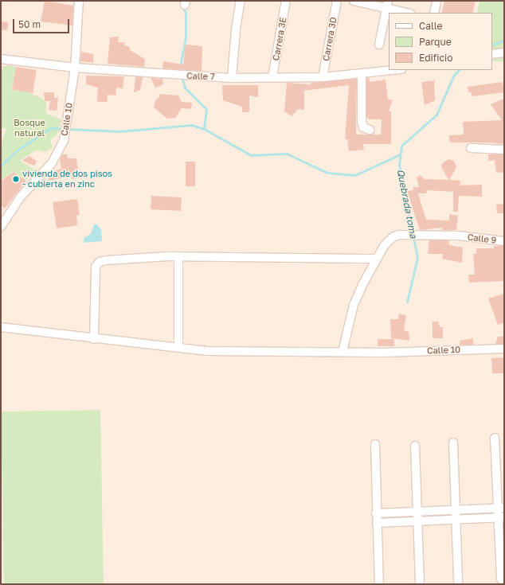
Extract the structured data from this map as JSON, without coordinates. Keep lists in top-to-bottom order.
{
  "streets": {
    "street": [
      "Carrera 3E",
      "Carrera 3D",
      "Calle 7",
      "Calle 10",
      "Calle 9"
    ]
  },
  "crossings": [
    ["Carrera 3E", "Calle 7"],
    ["Carrera 3D", "Calle 7"],
    ["Calle 7", "Calle 10"],
    ["Calle 10", "Calle 9"]
  ],
  "water": ["Quebrada toma"],
  "parks": ["Bosque natural"],
  "places": ["vivienda de dos pisos - cubierta en zinc"],
  "legend": ["Calle", "Parque", "Edificio"],
  "scale_bar": "50 m"
}
